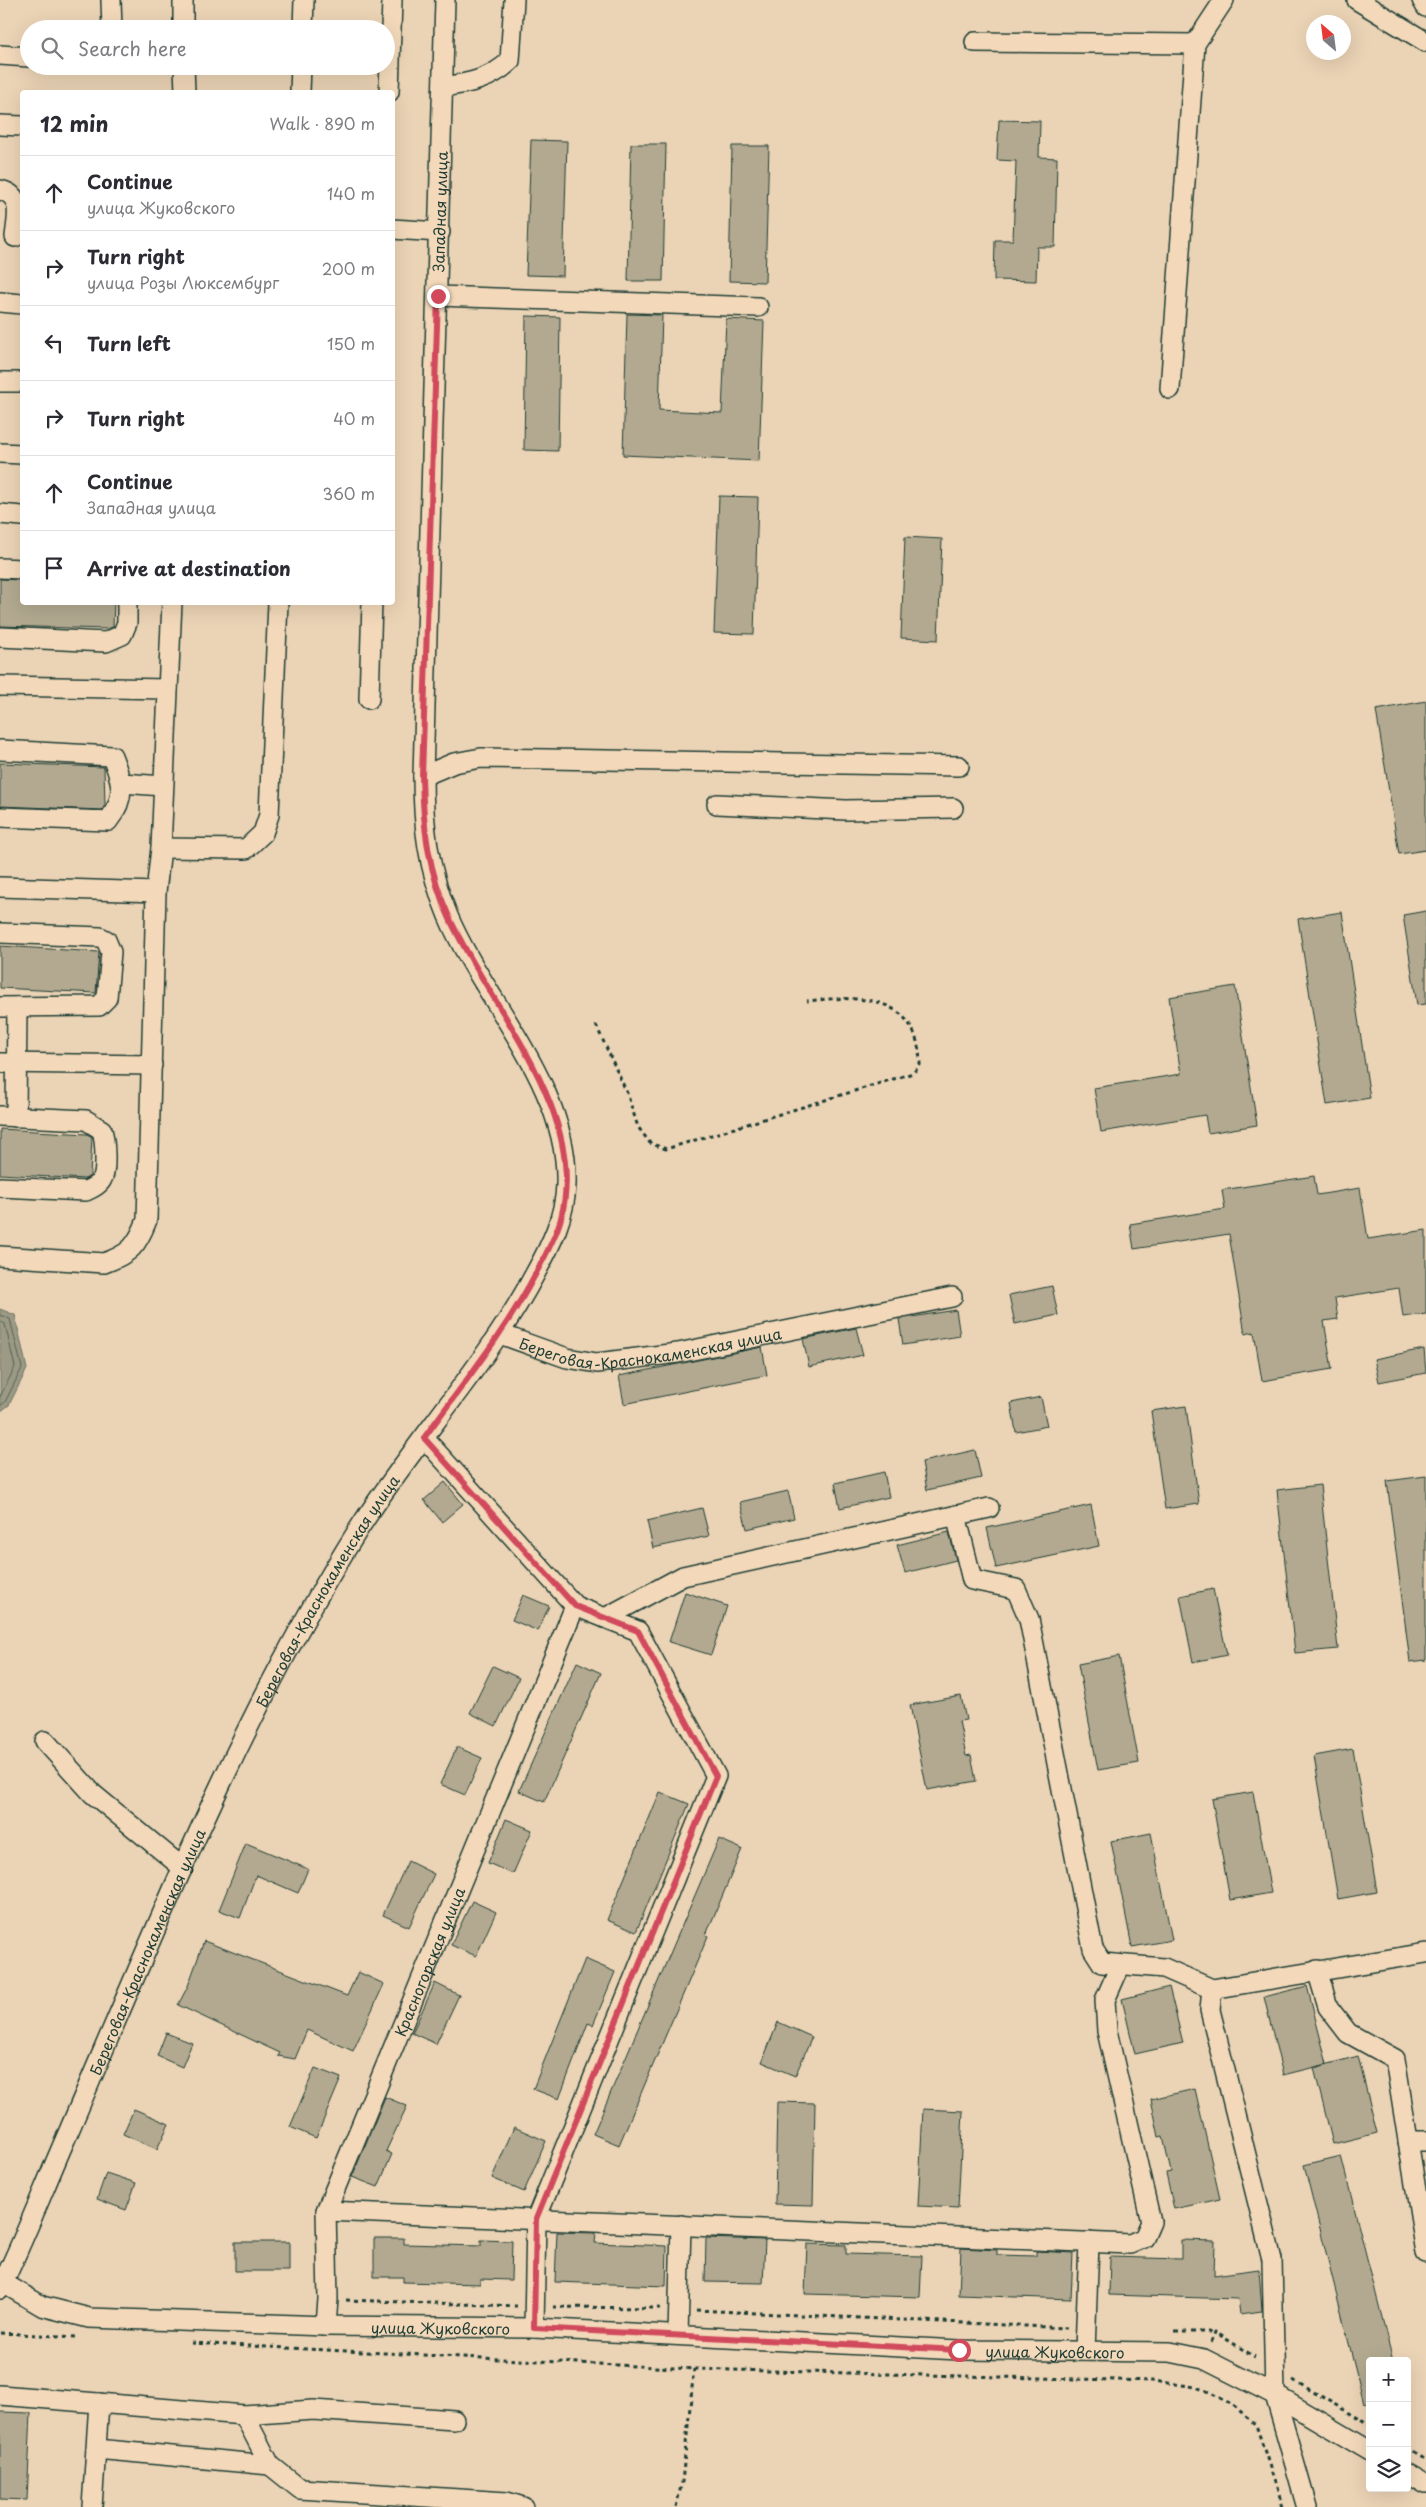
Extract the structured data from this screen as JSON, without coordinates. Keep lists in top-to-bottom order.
{
  "streets": {
    "street": [
      "Западная улица",
      "Береговая-Краснокаменская улица",
      "Красногорская улица",
      "улица Жуковского"
    ]
  },
  "crossings": [
    ["Западная улица", "Береговая-Краснокаменская улица"],
    ["Береговая-Краснокаменская улица", "улица Жуковского"],
    ["Красногорская улица", "улица Жуковского"]
  ],
  "north": "top left",
  "page": {
    "search": "Search here",
    "heading": ["12 min", "Walk · 890 m"],
    "list": [
      ["Continue", "улица Жуковского", "140 m"],
      ["Turn right", "улица Розы Люксембург", "200 m"],
      ["Turn left", "150 m"],
      ["Turn right", "40 m"],
      ["Continue", "Западная улица", "360 m"],
      "Arrive at destination"
    ],
    "map_buttons": ["+", "−"]
  }
}
